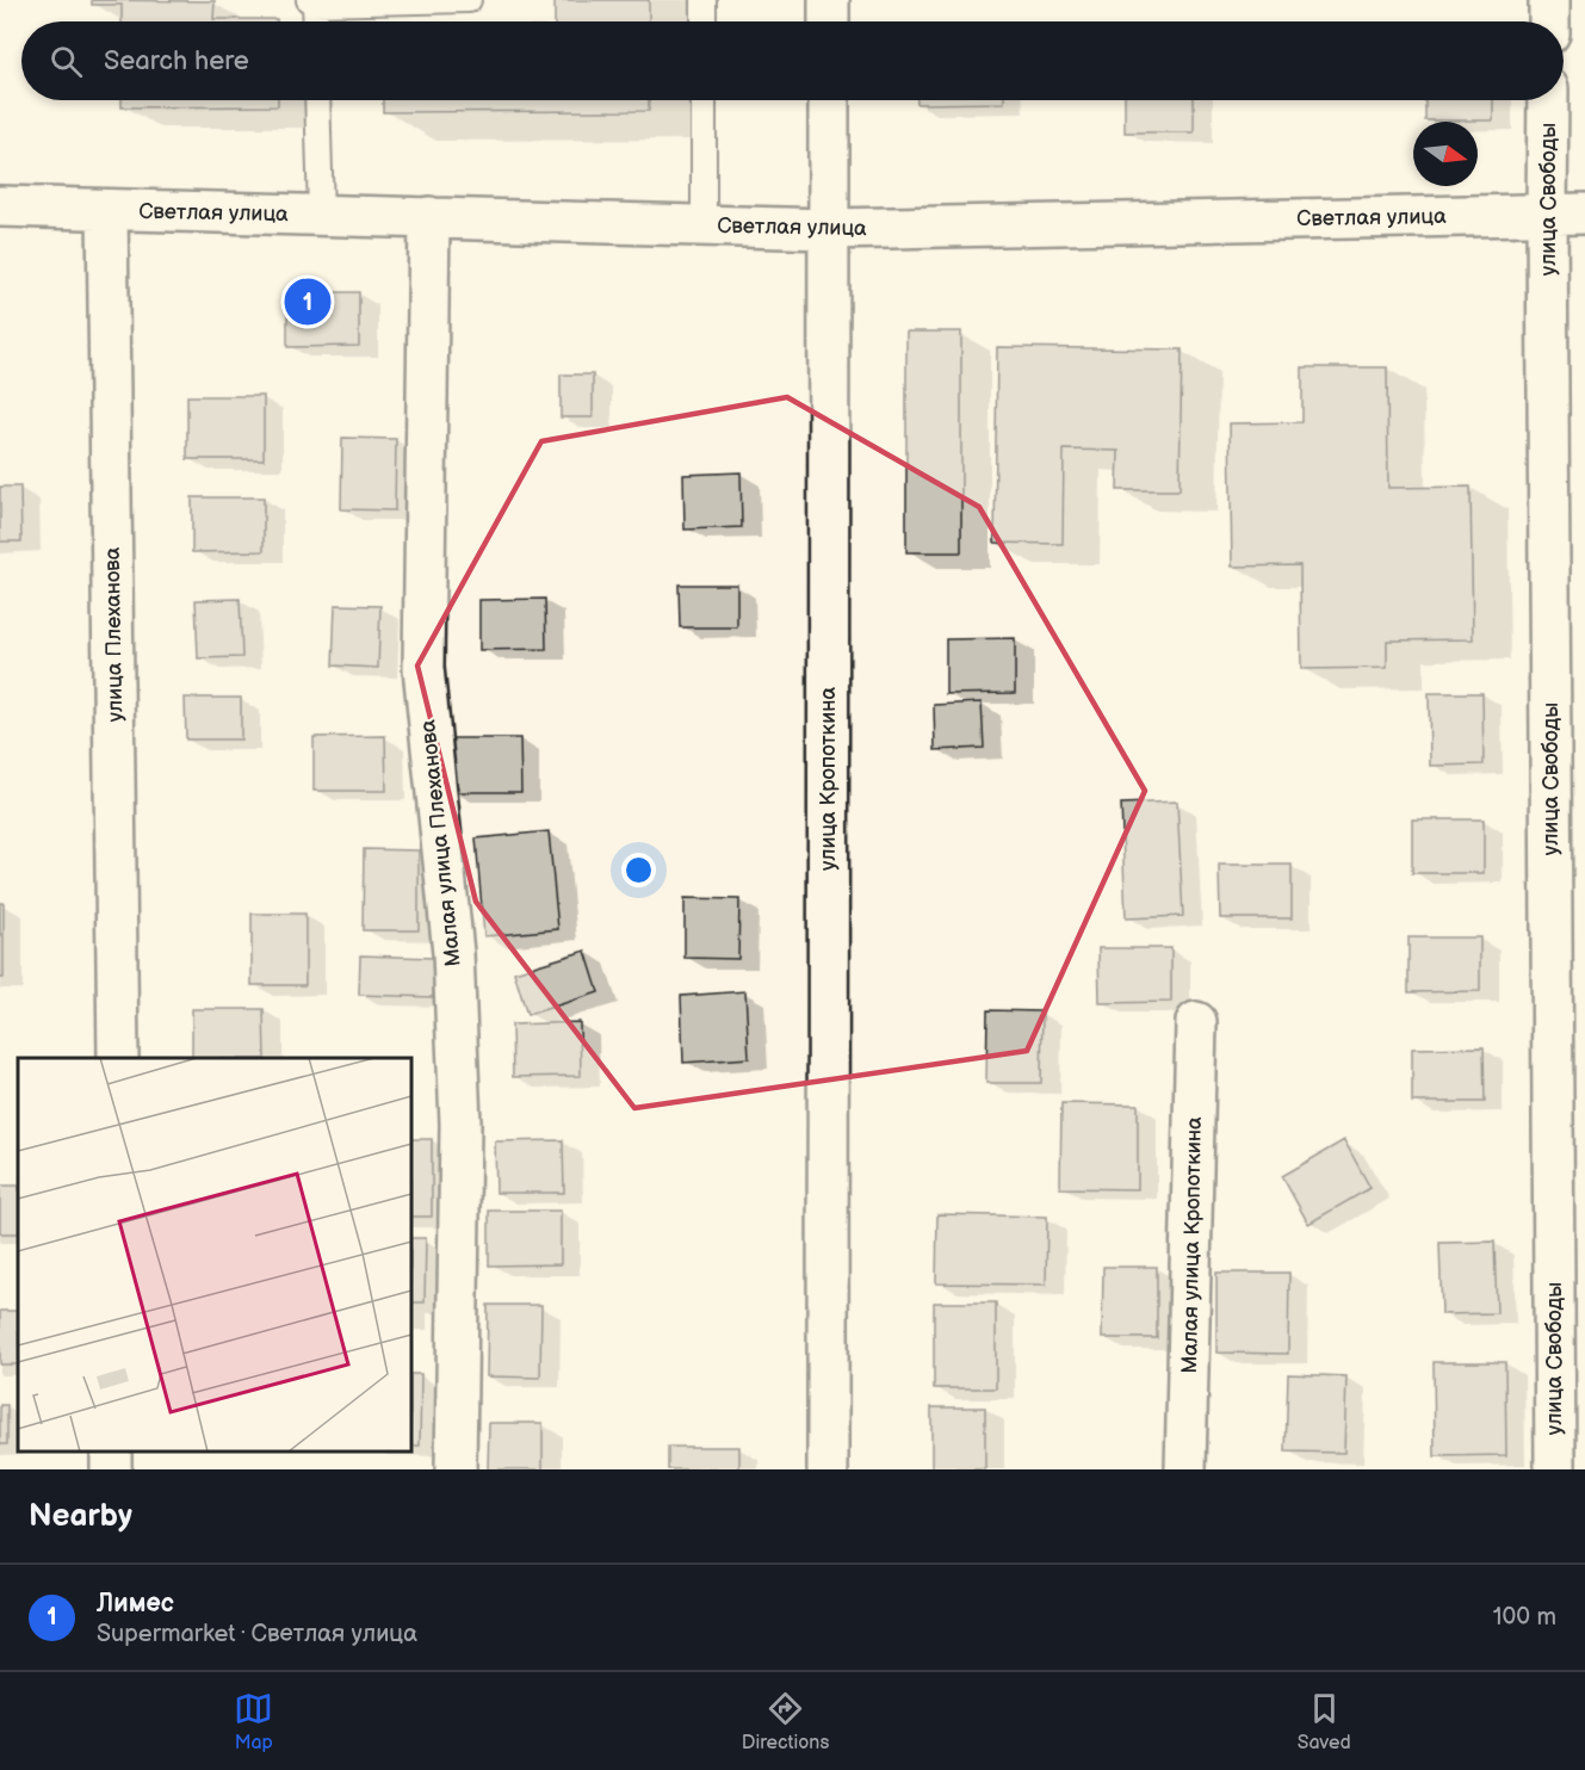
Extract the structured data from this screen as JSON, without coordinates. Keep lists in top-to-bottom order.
{
  "streets": {
    "street": [
      "улица Свободы",
      "Светлая улица",
      "улица Плеханова",
      "улица Кропоткина",
      "Малая улица Плеханова",
      "Малая улица Кропоткина"
    ]
  },
  "crossings": [
    ["улица Свободы", "Светлая улица"],
    ["Светлая улица", "улица Плеханова"],
    ["Светлая улица", "улица Кропоткина"],
    ["Светлая улица", "Малая улица Плеханова"]
  ],
  "north": "right",
  "page": {
    "search": "Search here",
    "pins": "1",
    "heading": "Nearby",
    "list": [
      {
        "mark": "1",
        "name": "Лимес",
        "note": "Supermarket · Светлая улица",
        "value": "100 m"
      }
    ],
    "nav": ["Map", "Directions", "Saved"]
  }
}
